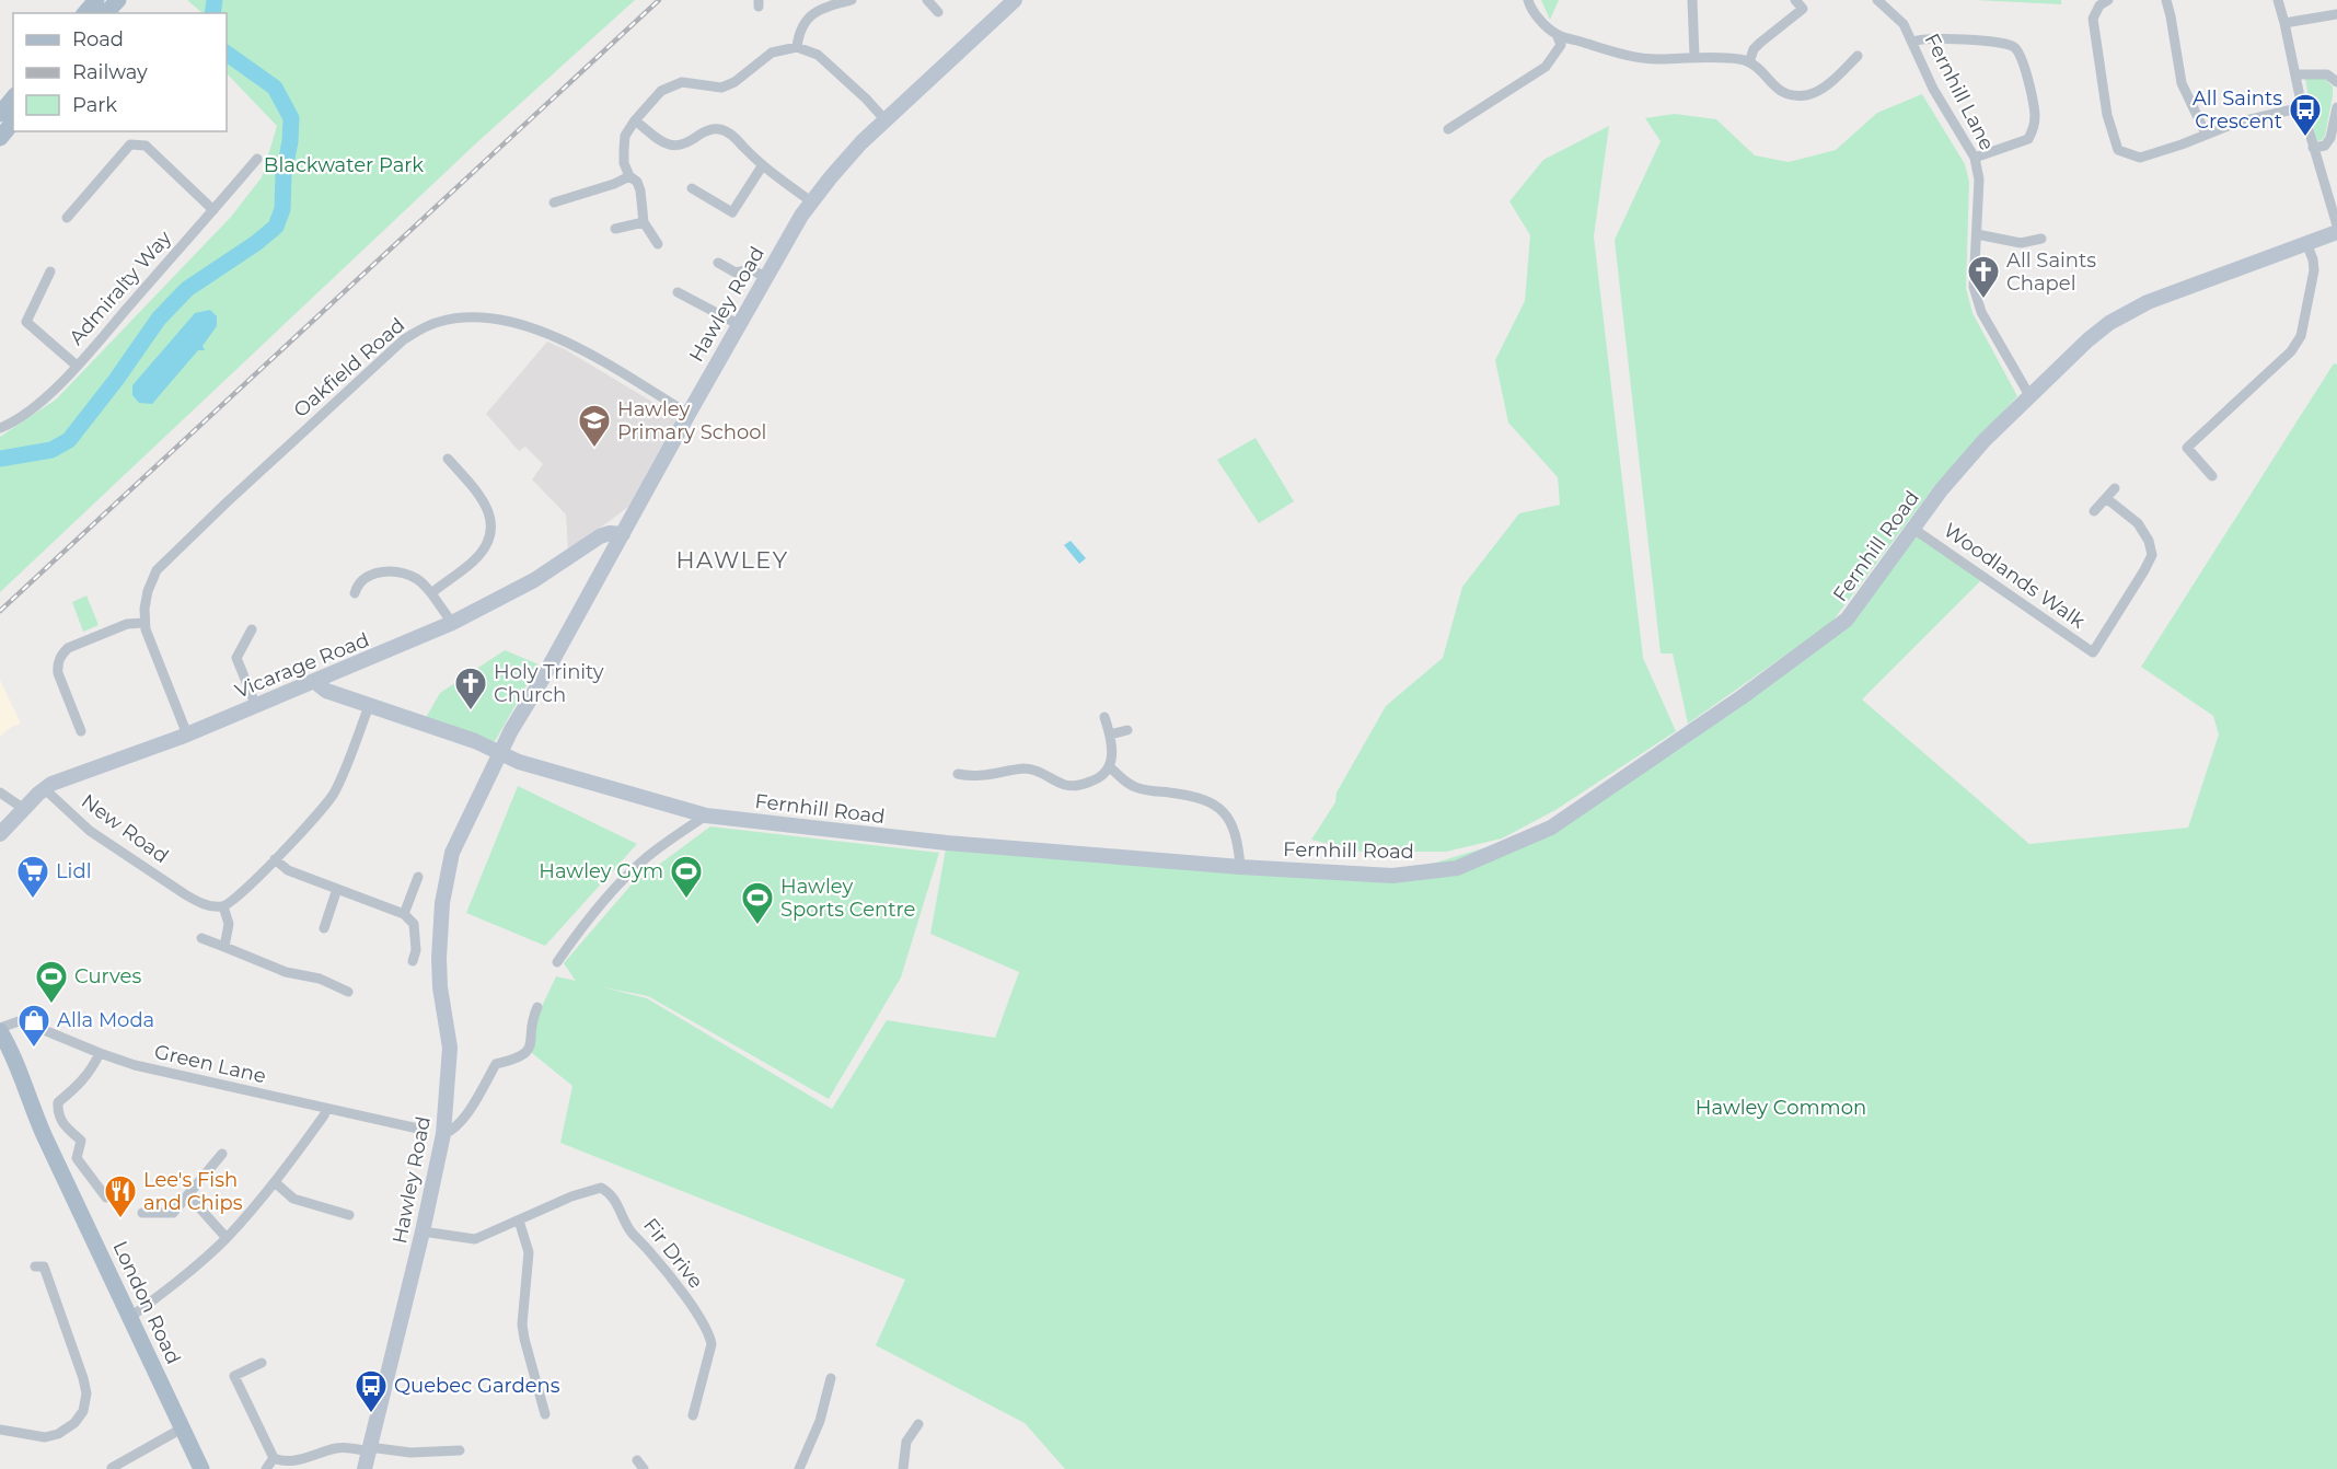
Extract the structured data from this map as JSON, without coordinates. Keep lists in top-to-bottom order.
{
  "streets": {
    "main road": ["London Road"],
    "street": [
      "Fernhill Lane",
      "Admiralty Way",
      "Hawley Road",
      "Oakfield Road",
      "Fernhill Road",
      "Woodlands Walk",
      "Vicarage Road",
      "New Road",
      "Green Lane",
      "Fir Drive"
    ]
  },
  "crossings": [
    ["Fernhill Lane", "Fernhill Road"],
    ["Hawley Road", "Oakfield Road"],
    ["Hawley Road", "Fernhill Road"],
    ["Hawley Road", "Vicarage Road"],
    ["Hawley Road", "Fir Drive"],
    ["Fernhill Road", "Woodlands Walk"],
    ["Fernhill Road", "Vicarage Road"],
    ["Vicarage Road", "New Road"],
    ["Green Lane", "London Road"]
  ],
  "districts": ["HAWLEY"],
  "parks": ["Blackwater Park", "Hawley Common"],
  "places": {
    "bus stop": ["All Saints Crescent", "Quebec Gardens"],
    "church": ["All Saints Chapel", "Holy Trinity Church"],
    "school or university": ["Hawley Primary School"],
    "supermarket": ["Lidl"],
    "sports": ["Hawley Gym", "Hawley Sports Centre", "Curves"],
    "shop": ["Alla Moda"],
    "restaurant": ["Lee's Fish and Chips"]
  },
  "legend": ["Road", "Railway", "Park"]
}
